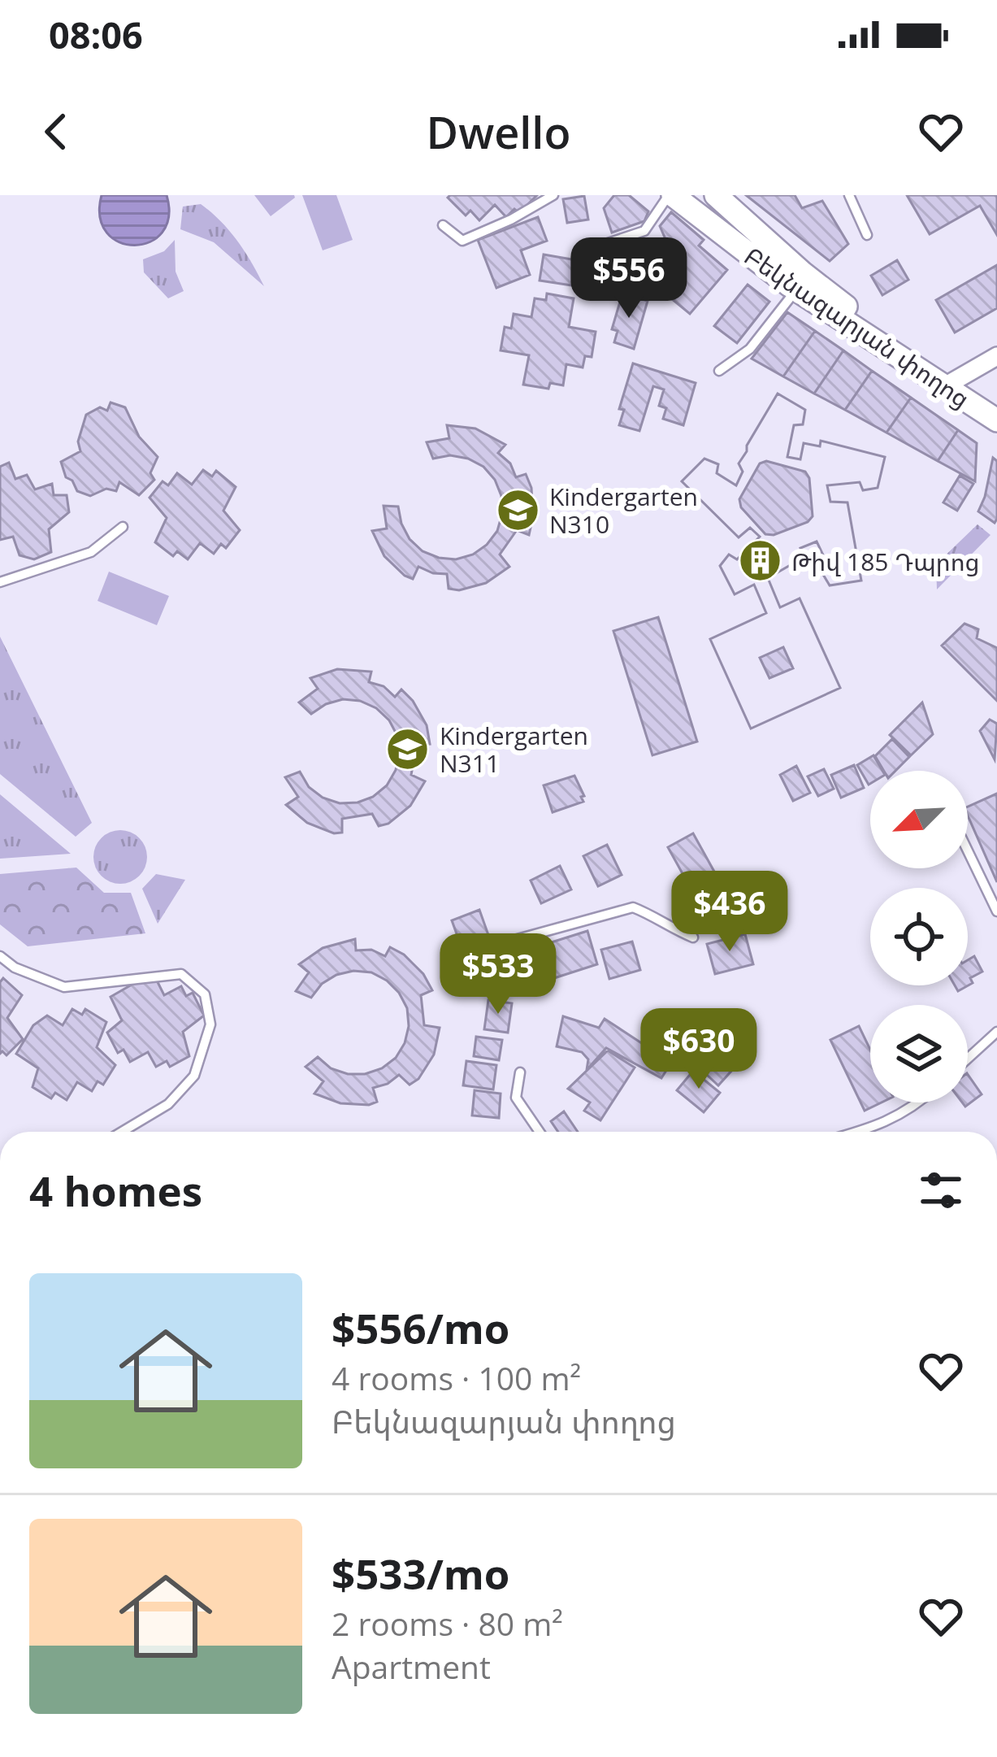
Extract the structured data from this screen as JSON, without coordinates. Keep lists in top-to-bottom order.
{
  "streets": {
    "street": ["Բեկնազարյան փողոց"]
  },
  "places": {
    "school or university": ["Kindergarten N310", "Kindergarten N311"],
    "building": ["Թիվ 185 Դպրոց"]
  },
  "north": "bottom left",
  "page": {
    "status": "08:06",
    "header": "Dwello",
    "price": [
      "$556",
      "$436",
      "$533",
      "$630"
    ],
    "heading": "4 homes",
    "list": [
      {
        "name": "$556/mo",
        "note": "4 rooms · 100 m² · Բեկնազարյան փողոց"
      },
      {
        "name": "$533/mo",
        "note": "2 rooms · 80 m² · Apartment"
      }
    ]
  }
}
